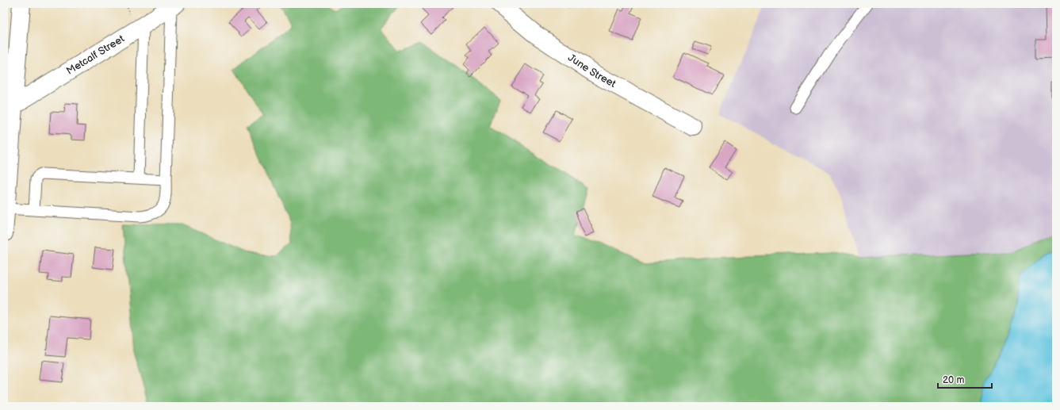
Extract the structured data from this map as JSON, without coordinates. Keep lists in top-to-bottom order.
{
  "streets": {
    "street": ["Metcalf Street", "June Street"]
  },
  "scale_bar": "20 m"
}
